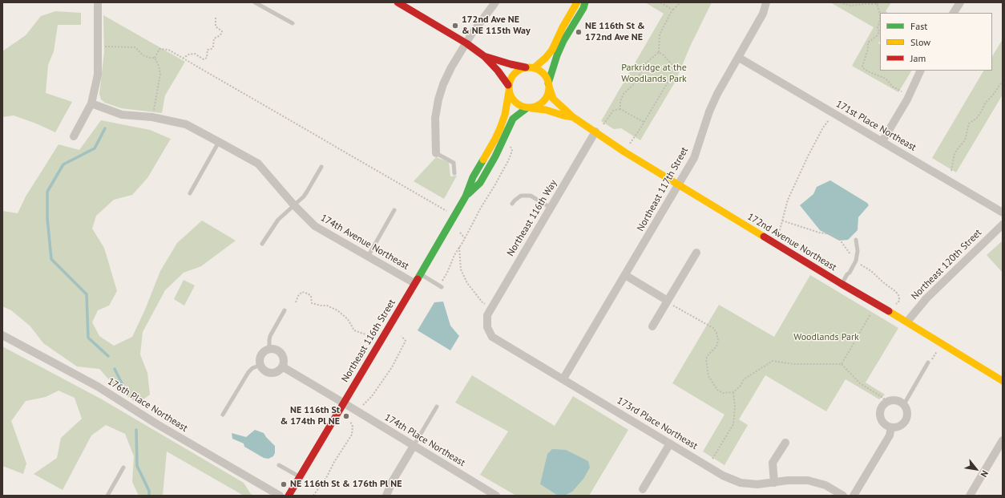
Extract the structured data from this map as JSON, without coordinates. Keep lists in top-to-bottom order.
{
  "streets": {
    "street": [
      "171st Place Northeast",
      "Northeast 117th Street",
      "Northeast 116th Way",
      "174th Avenue Northeast",
      "172nd Avenue Northeast",
      "Northeast 120th Street",
      "Northeast 116th Street",
      "176th Place Northeast",
      "173rd Place Northeast",
      "174th Place Northeast"
    ]
  },
  "crossings": [
    ["171st Place Northeast", "Northeast 117th Street"],
    ["Northeast 117th Street", "172nd Avenue Northeast"],
    ["Northeast 117th Street", "173rd Place Northeast"],
    ["Northeast 116th Way", "172nd Avenue Northeast"],
    ["Northeast 116th Way", "173rd Place Northeast"],
    ["174th Avenue Northeast", "Northeast 116th Street"],
    ["172nd Avenue Northeast", "Northeast 120th Street"],
    ["172nd Avenue Northeast", "Northeast 116th Street"],
    ["Northeast 116th Street", "174th Place Northeast"]
  ],
  "parks": ["Parkridge at the Woodlands Park", "Woodlands Park"],
  "places": [
    "172nd Ave NE & NE 115th Way",
    "NE 116th St & 172nd Ave NE",
    "NE 116th St & 174th Pl NE",
    "NE 116th St & 176th Pl NE"
  ],
  "legend": ["Fast", "Slow", "Jam"],
  "north": "bottom right"
}
